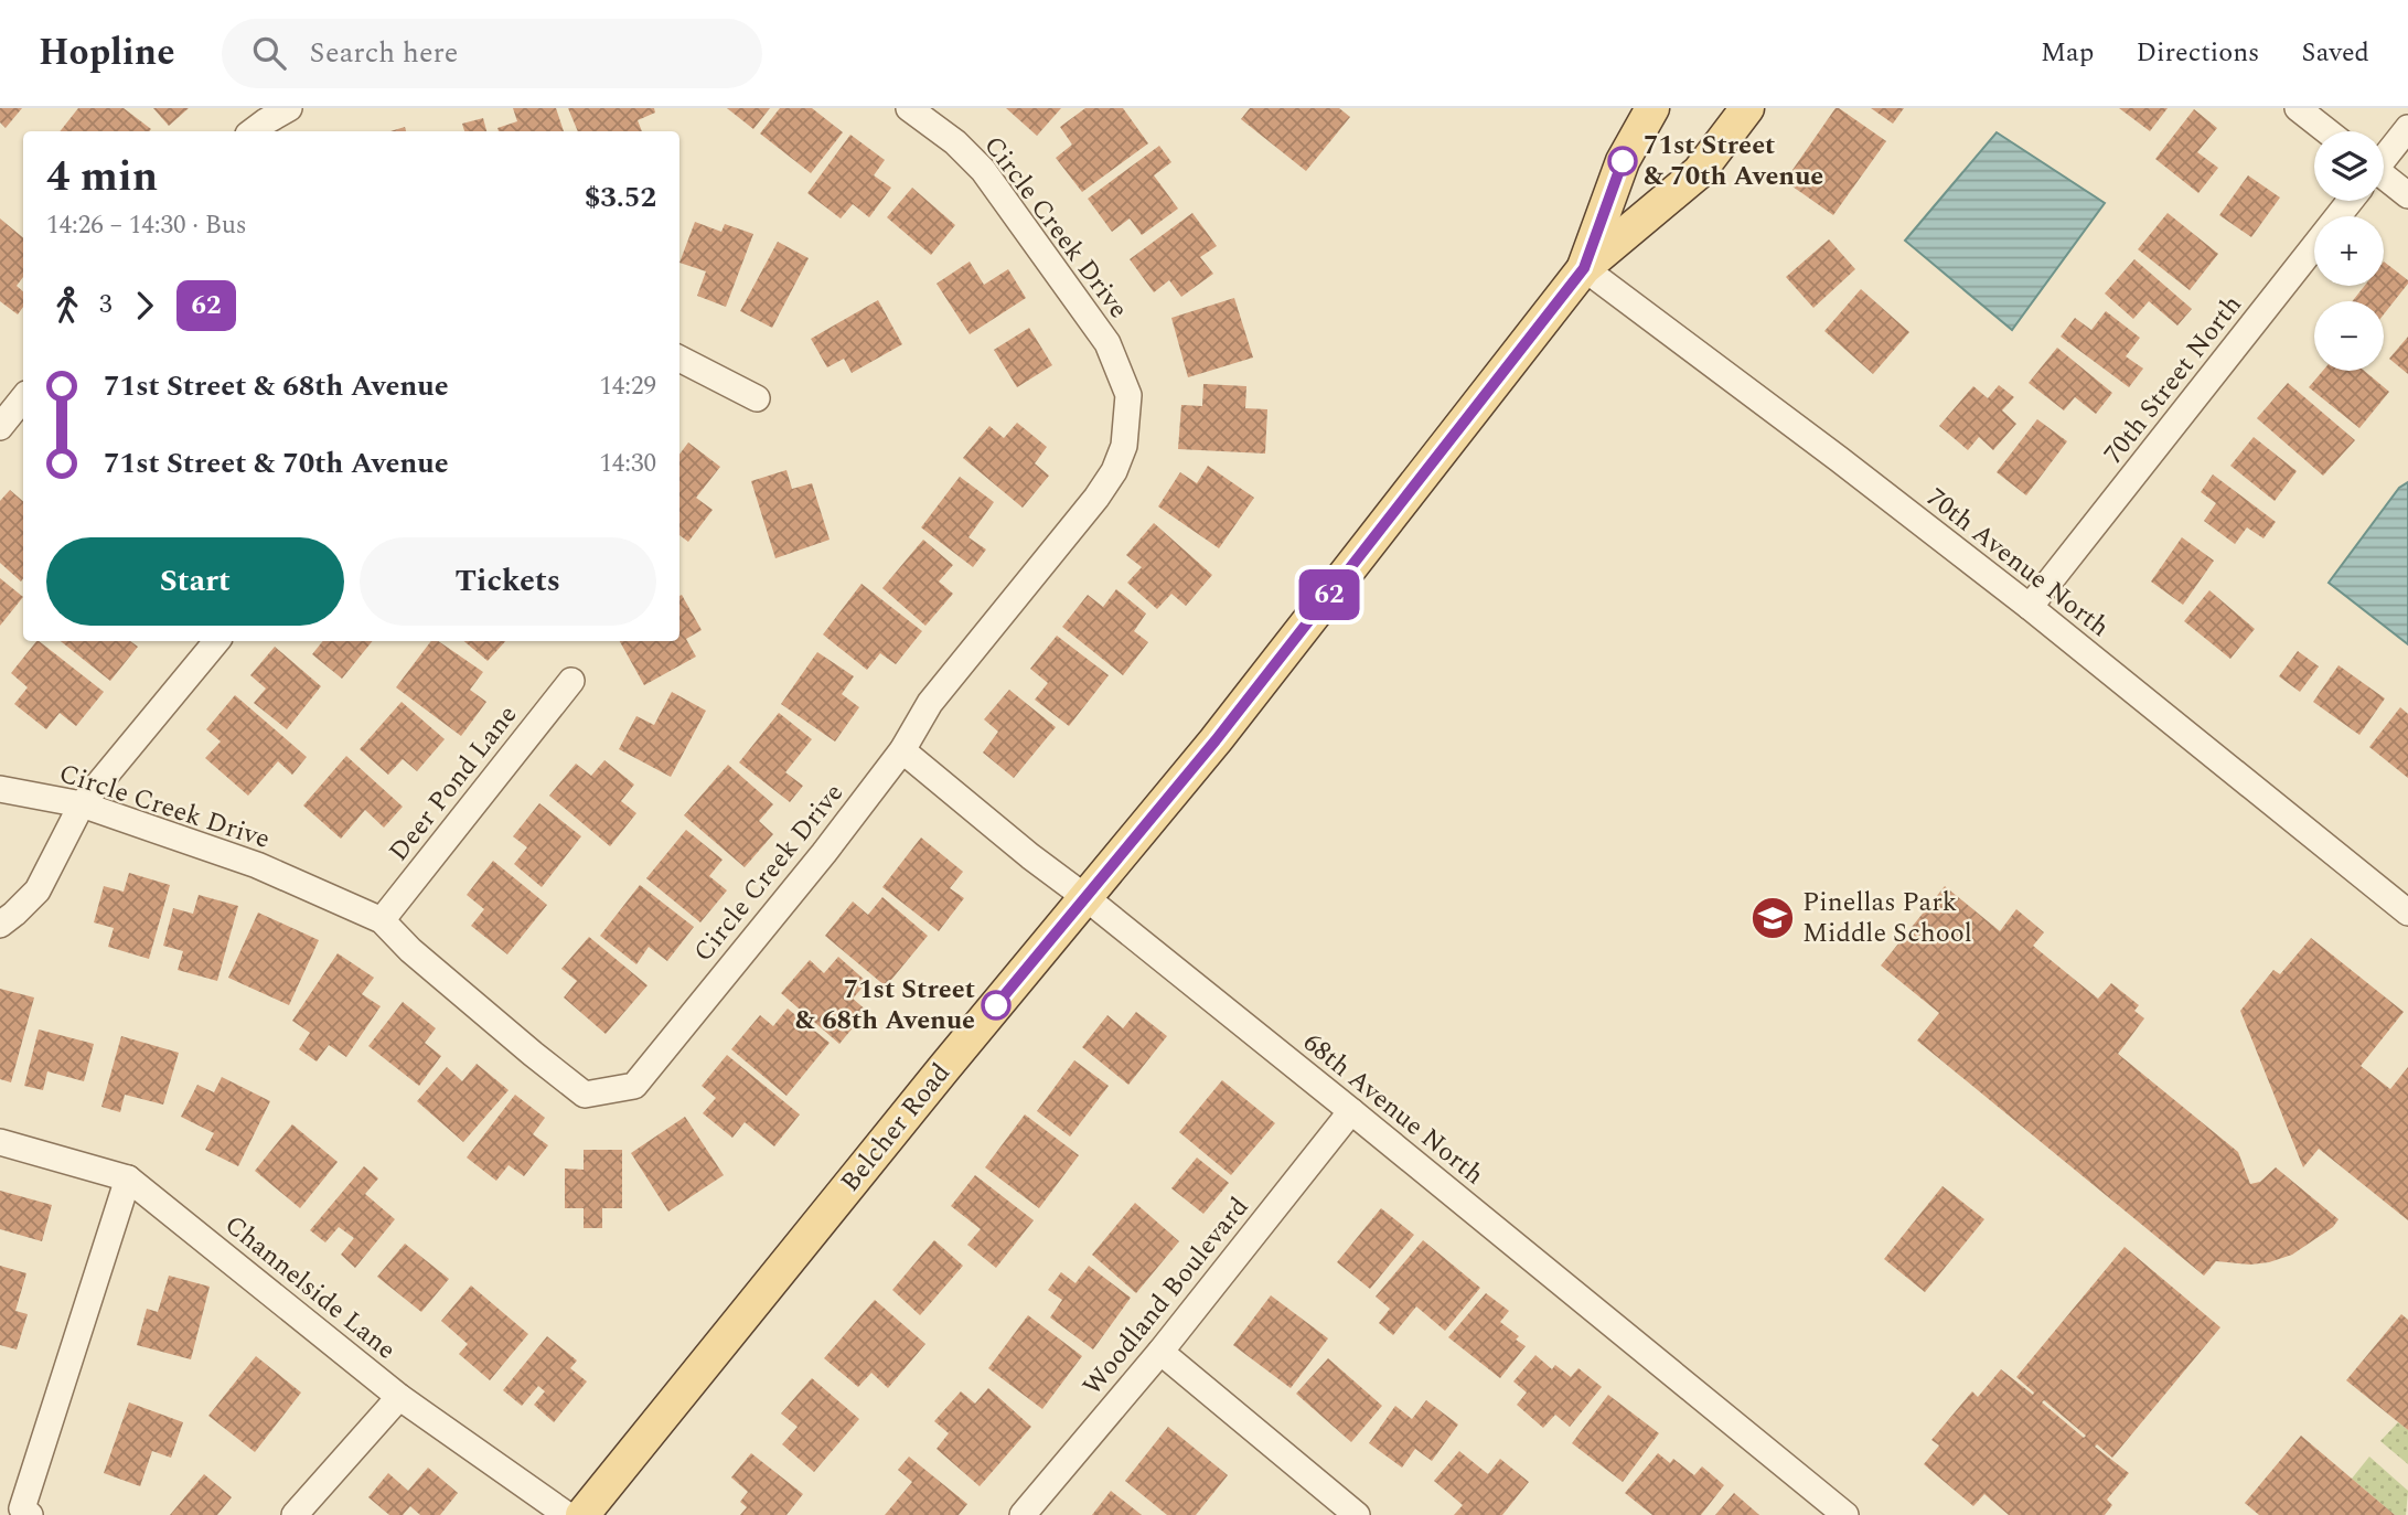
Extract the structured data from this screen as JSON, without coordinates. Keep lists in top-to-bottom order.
{
  "streets": {
    "main road": ["Belcher Road"],
    "street": [
      "Circle Creek Drive",
      "70th Street North",
      "70th Avenue North",
      "Deer Pond Lane",
      "68th Avenue North",
      "Channelside Lane",
      "Woodland Boulevard"
    ]
  },
  "crossings": [
    ["Circle Creek Drive", "Deer Pond Lane"],
    ["Circle Creek Drive", "68th Avenue North"],
    ["70th Street North", "70th Avenue North"],
    ["70th Avenue North", "Belcher Road"],
    ["68th Avenue North", "Belcher Road"],
    ["68th Avenue North", "Woodland Boulevard"]
  ],
  "places": {
    "other": ["71st Street & 70th Avenue", "71st Street & 68th Avenue"],
    "school or university": ["Pinellas Park Middle School"]
  },
  "lines": ["bus line 62"],
  "page": {
    "header": "Hopline",
    "search": "Search here",
    "nav": ["Map", "Directions", "Saved"],
    "on_map": "62",
    "map_buttons": ["+", "−"],
    "heading": ["4 min", "14:26 – 14:30 · Bus", "$3.52"],
    "legs": ["3", "62"],
    "list": [
      {
        "name": "71st Street & 68th Avenue",
        "value": "14:29"
      },
      {
        "name": "71st Street & 70th Avenue",
        "value": "14:30"
      }
    ],
    "buttons": ["Start", "Tickets"]
  }
}
